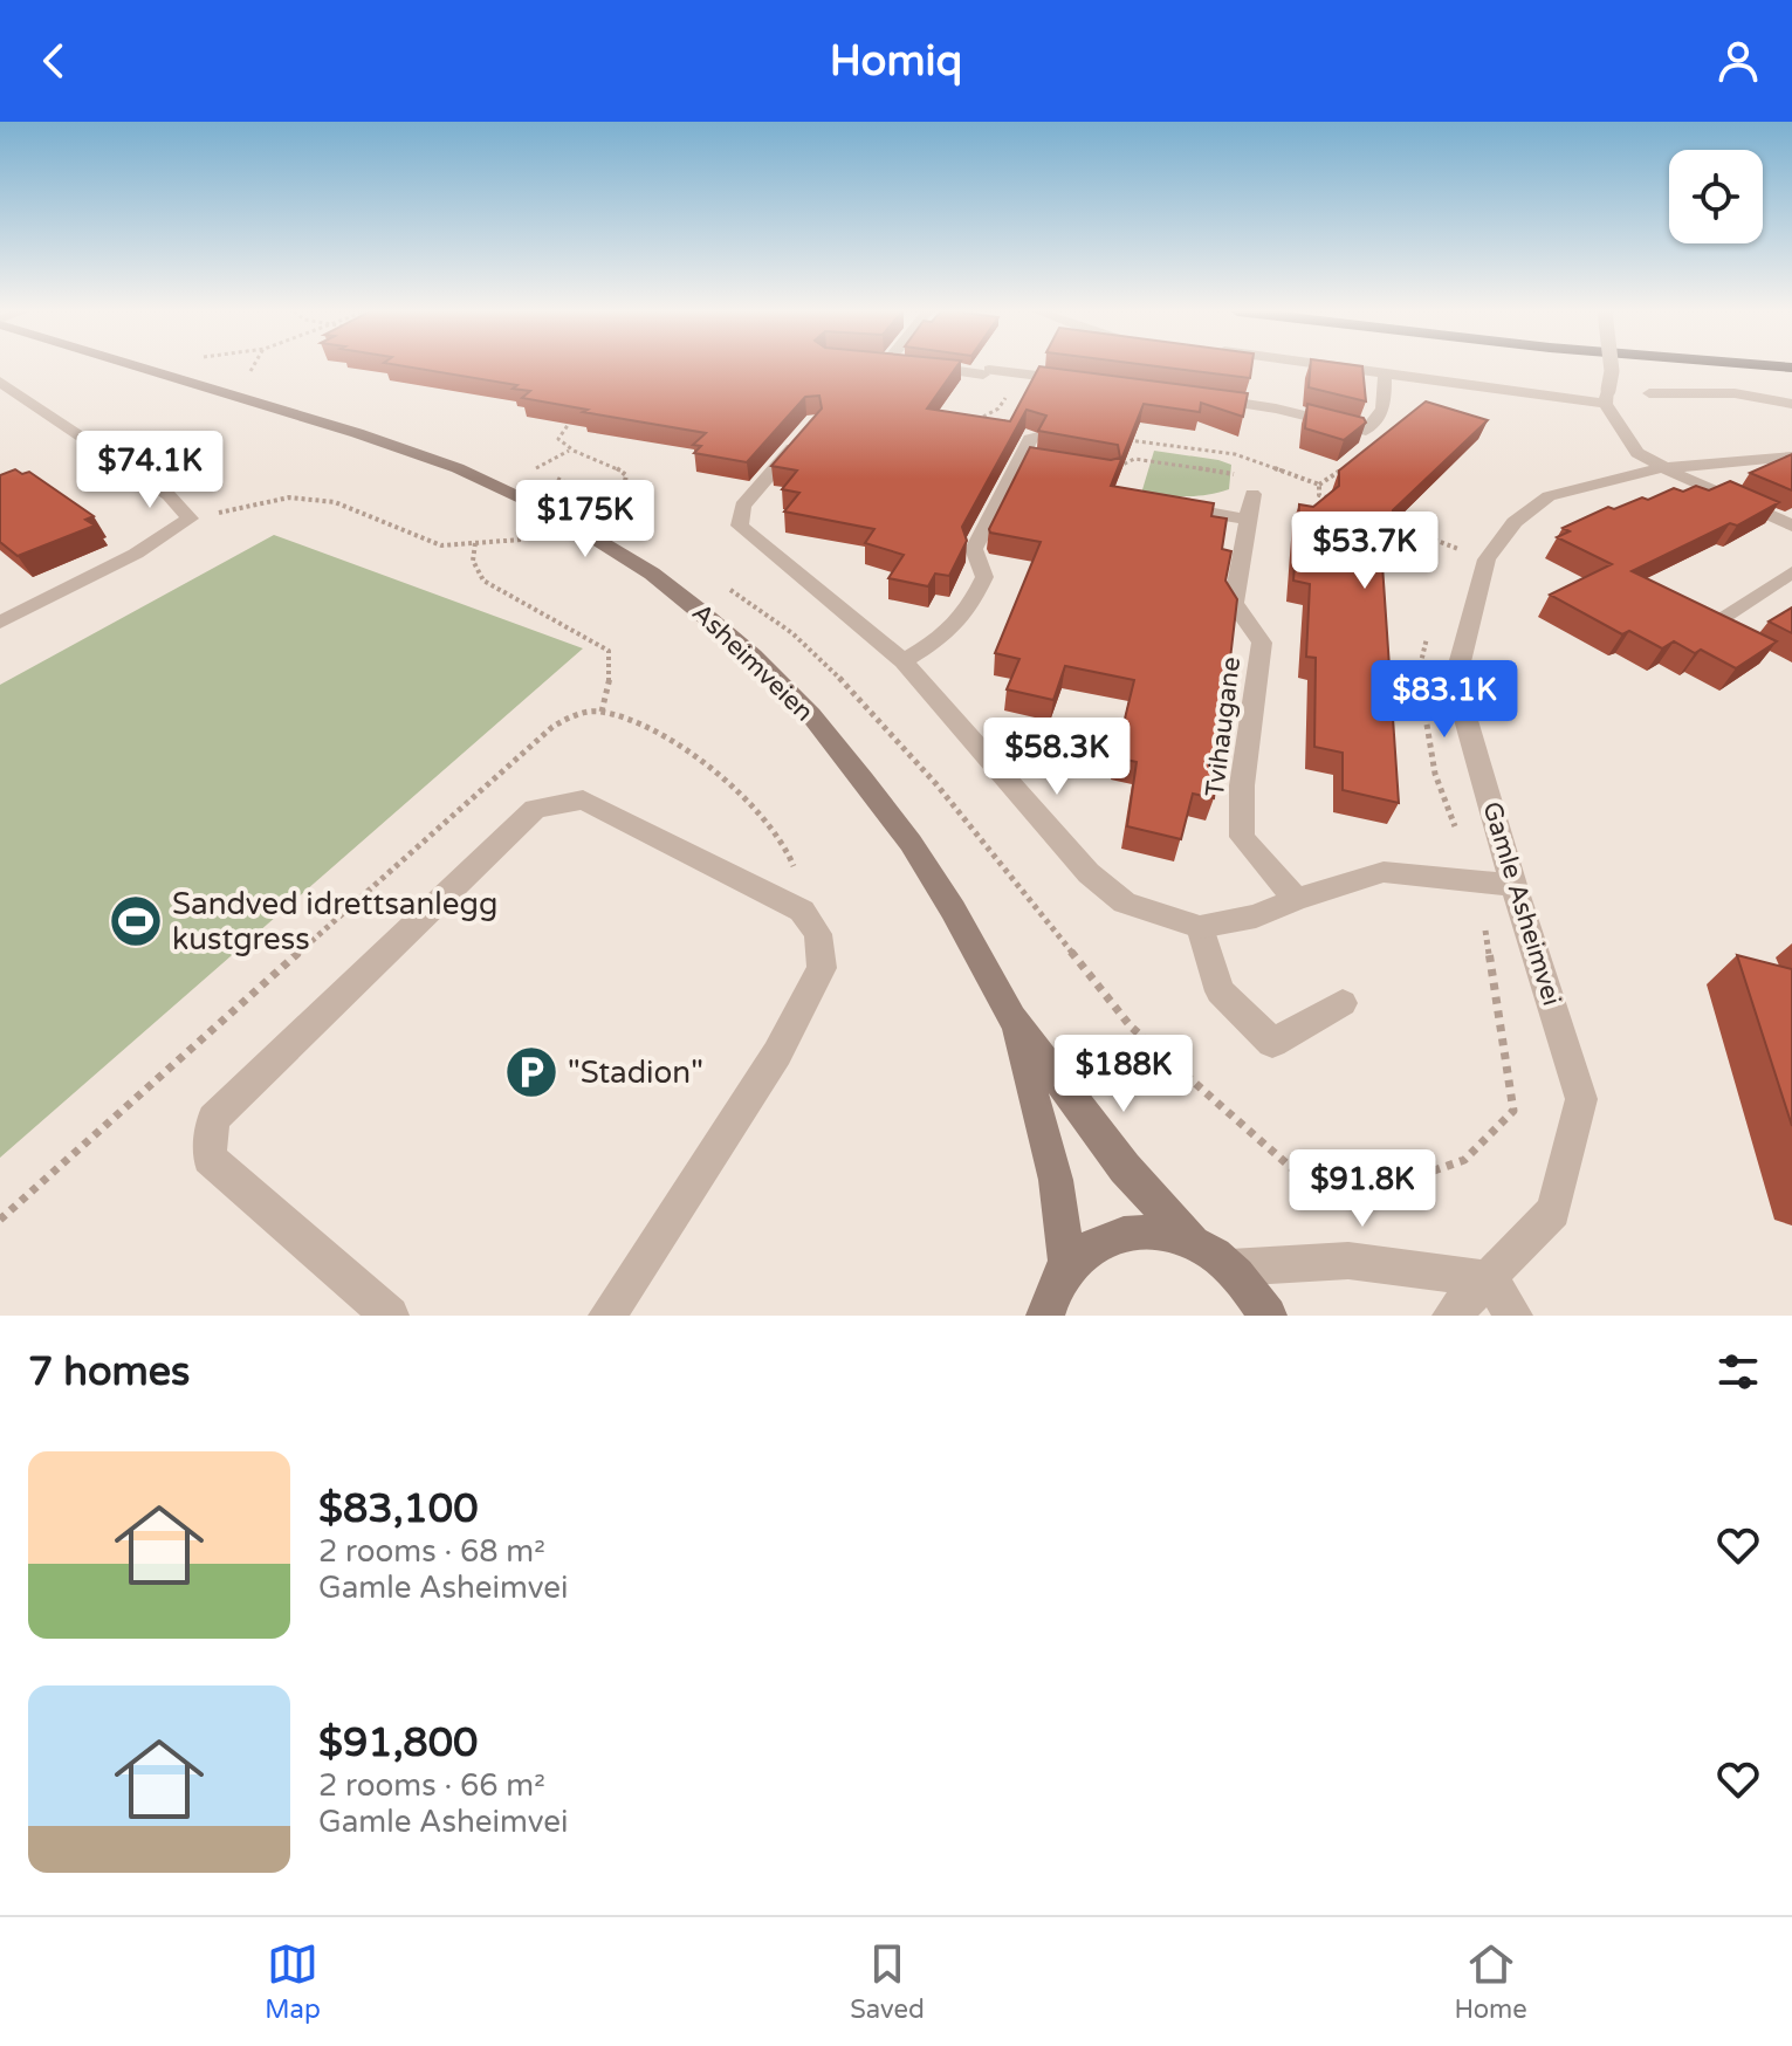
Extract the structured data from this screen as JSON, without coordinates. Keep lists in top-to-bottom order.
{
  "streets": {
    "main road": ["Asheimveien"],
    "street": ["Tvihaugane", "Gamle Asheimvei"]
  },
  "places": {
    "sports": ["Sandved idrettsanlegg kustgress"],
    "parking": ["\"Stadion\""]
  },
  "page": {
    "header": "Homiq",
    "price": [
      "$74.1K",
      "$175K",
      "$53.7K",
      "$83.1K",
      "$58.3K",
      "$188K",
      "$91.8K"
    ],
    "heading": "7 homes",
    "list": [
      {
        "name": "$83,100",
        "note": "2 rooms · 68 m² · Gamle Asheimvei"
      },
      {
        "name": "$91,800",
        "note": "2 rooms · 66 m² · Gamle Asheimvei"
      }
    ],
    "tabs": ["Map", "Saved", "Home"]
  }
}
